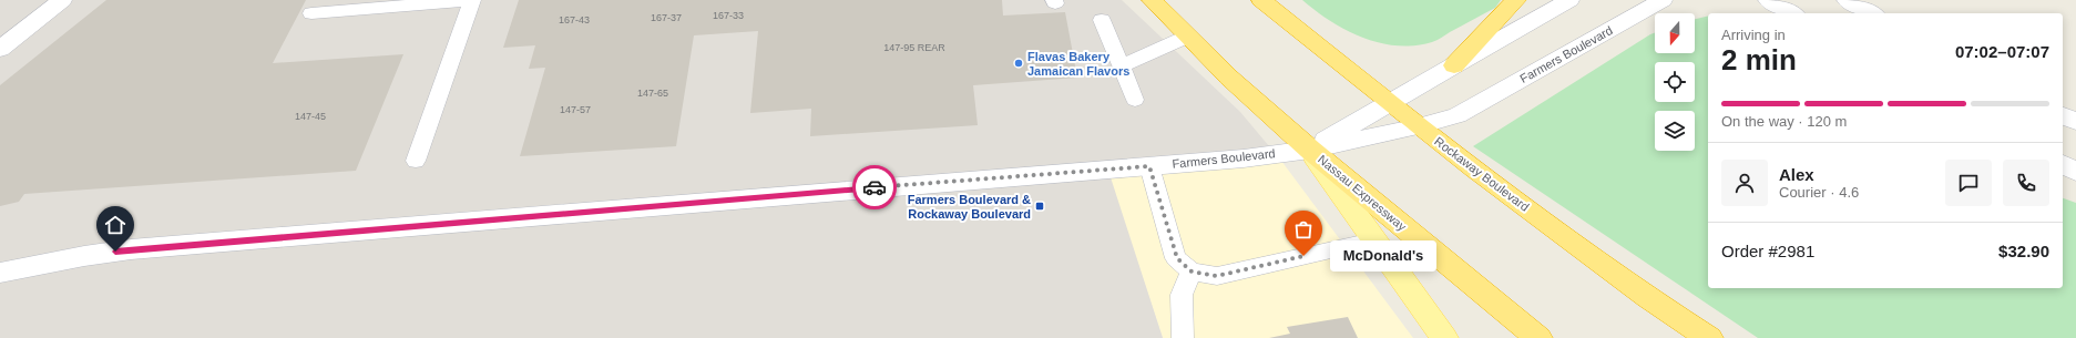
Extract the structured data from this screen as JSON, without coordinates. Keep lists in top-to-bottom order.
{
  "streets": {
    "highway": ["Rockaway Boulevard", "Nassau Expressway"],
    "main road": ["Farmers Boulevard"]
  },
  "crossings": [
    ["Farmers Boulevard", "Rockaway Boulevard"],
    ["Farmers Boulevard", "Nassau Expressway"]
  ],
  "places": {
    "other": ["Flavas Bakery Jamaican Flavors", "McDonald's"],
    "transit": ["Farmers Boulevard & Rockaway Boulevard"]
  },
  "house_numbers": [
    "167-33",
    "167-37",
    "167-43",
    "147-95 REAR",
    "147-65",
    "147-57",
    "147-45"
  ],
  "north": "bottom",
  "page": {
    "heading": ["2 min", "Arriving in", "07:02–07:07"],
    "panel": [
      "Alex",
      "Courier · 4.6",
      "Order #2981",
      "$32.90"
    ],
    "bar": "On the way · 120 m",
    "bubble": "McDonald's"
  }
}
